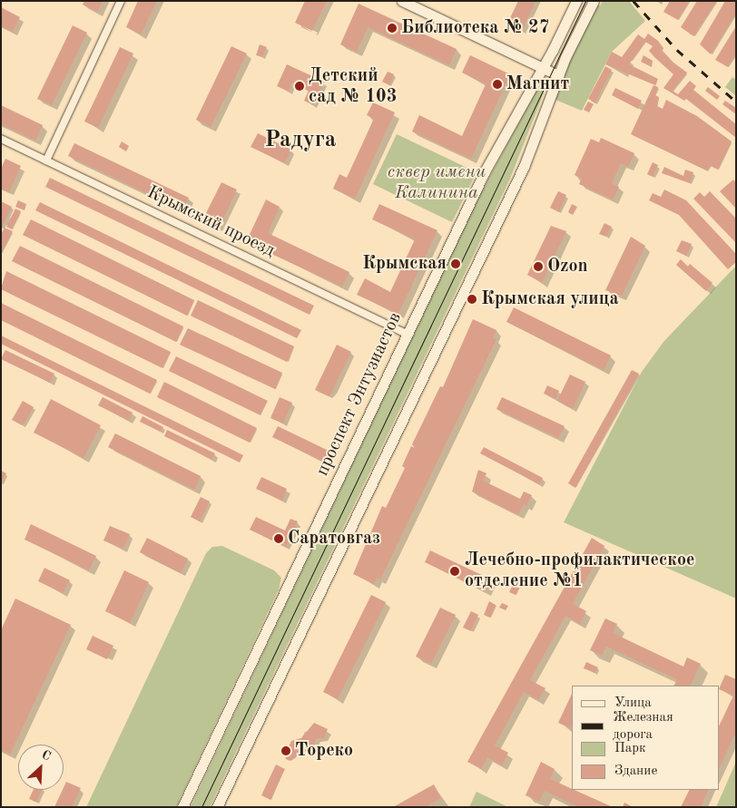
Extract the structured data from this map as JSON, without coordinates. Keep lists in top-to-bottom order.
{
  "streets": {
    "main road": ["проспект Энтузиастов"],
    "street": ["Крымский проезд"]
  },
  "crossings": [
    ["Крымский проезд", "проспект Энтузиастов"]
  ],
  "districts": ["Радуга"],
  "parks": ["сквер имени Калинина"],
  "places": [
    "Библиотека № 27",
    "Магнит",
    "Детский сад № 103",
    "Крымская",
    "Ozon",
    "Крымская улица",
    "Саратовгаз",
    "Лечебно-профилактическое отделение №1",
    "Тореко"
  ],
  "legend": [
    "Улица",
    "Железная дорога",
    "Парк",
    "Здание"
  ],
  "north": "top right"
}
